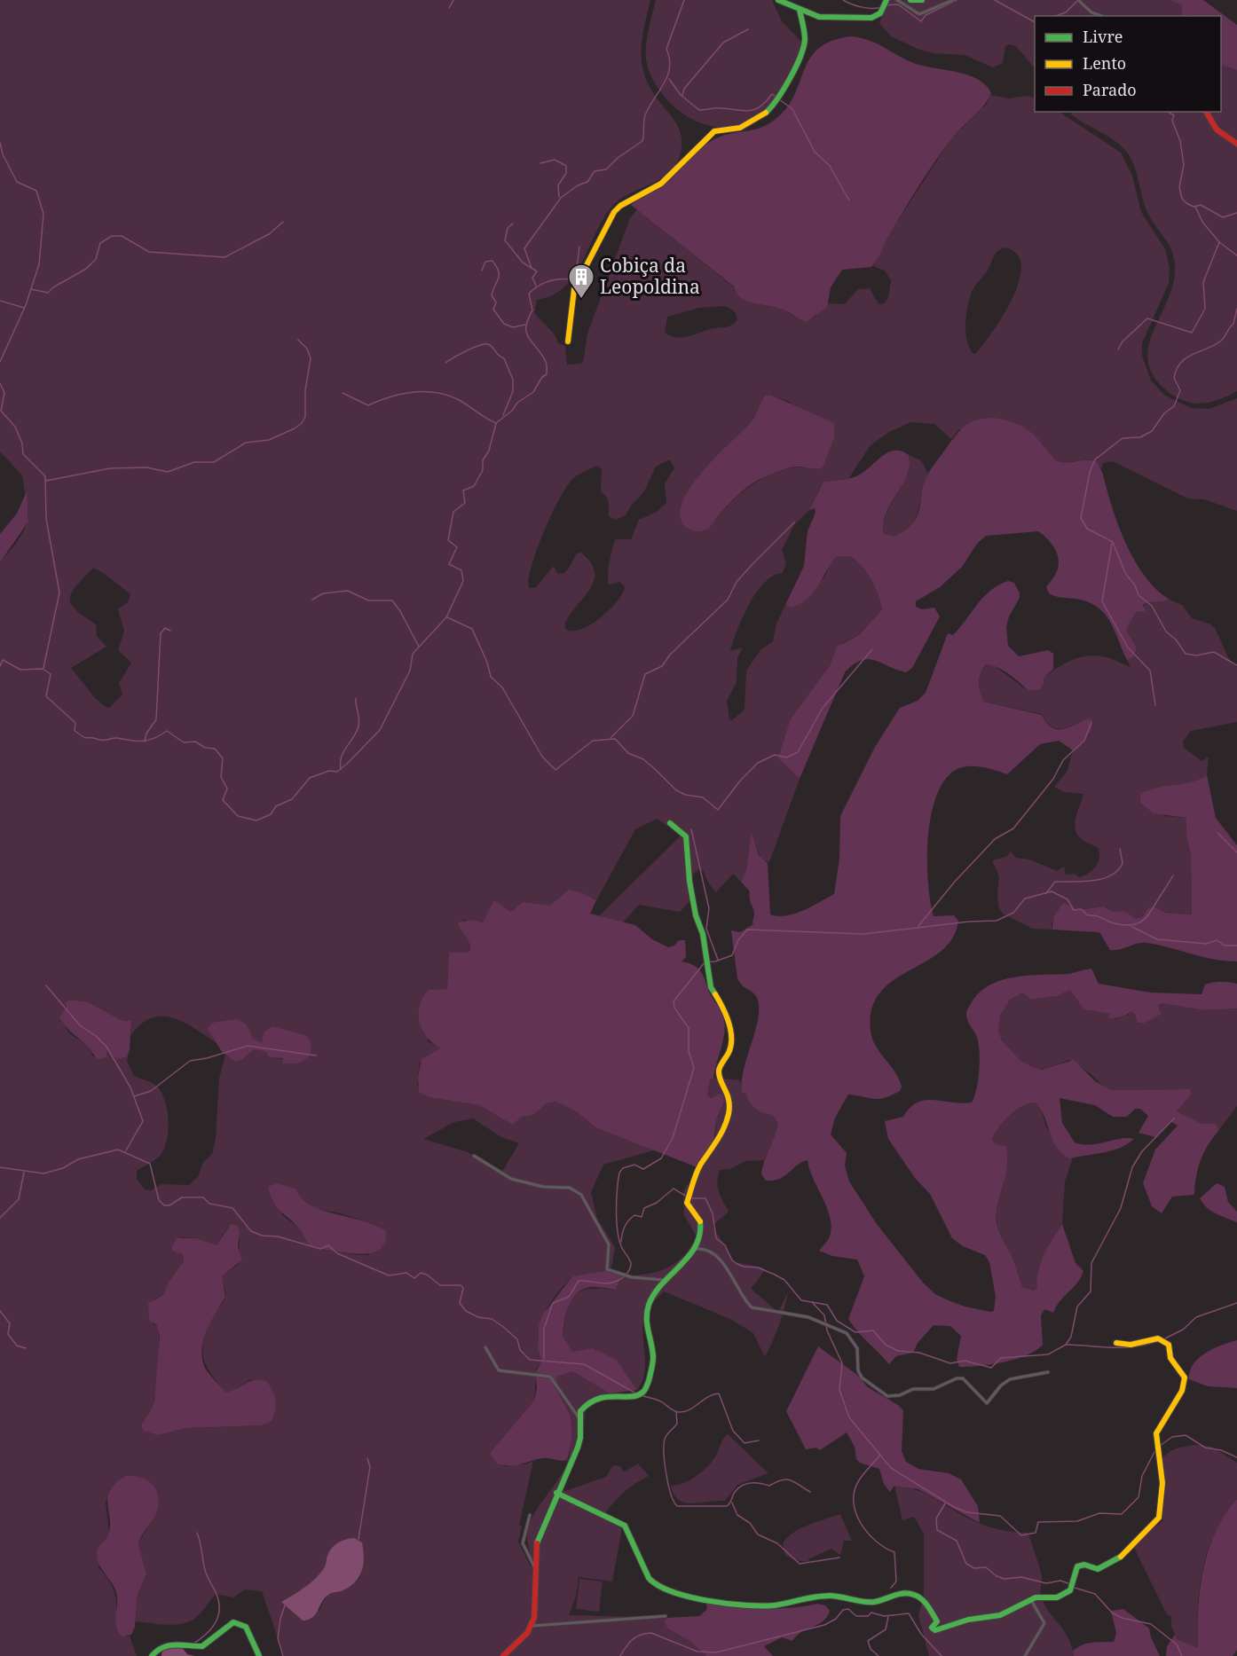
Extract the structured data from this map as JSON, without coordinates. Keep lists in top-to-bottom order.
{
  "places": {
    "building": ["Cobiça da Leopoldina"]
  },
  "legend": ["Livre", "Lento", "Parado"]
}
